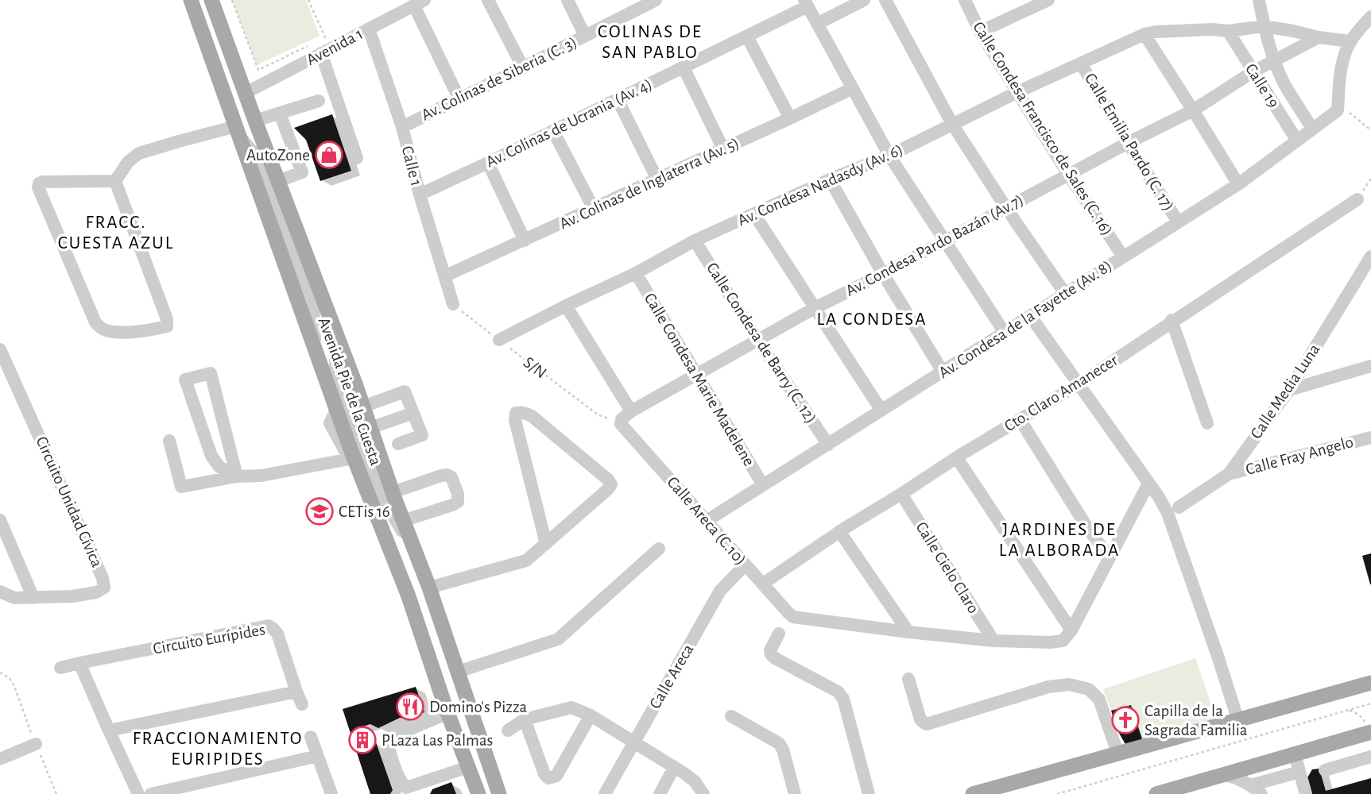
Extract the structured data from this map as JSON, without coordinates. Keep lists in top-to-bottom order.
{
  "streets": {
    "main road": ["Avenida Pie de la Cuesta"],
    "street": [
      "Avenida 1",
      "Av. Colinas de Siberia (C. 3)",
      "Calle 19",
      "Av. Colinas de Ucrania (Av. 4)",
      "Calle Condesa Francisco de Sales (C. 16)",
      "Calle Emilia Pardo (C. 17)",
      "Calle 1",
      "Av. Colinas de Inglaterra (Av. 5)",
      "Av. Condesa Nadasdy (Av. 6)",
      "Av. Condesa Pardo Bazán (Av.7)",
      "Av. Condesa de la Fayette (Av. 8)",
      "Calle Condesa de Barry (C. 12)",
      "Calle Condesa Marie Madelene",
      "Calle Media Luna",
      "Cto. Claro Amanecer",
      "Calle Fray Angelo",
      "Circuito Unidad Cívica",
      "Calle Areca (C.10)",
      "Calle Cielo Claro",
      "Circuito Eurípides",
      "Calle Areca"
    ],
    "path": ["S/N"]
  },
  "crossings": [
    ["Avenida 1", "Calle 1"],
    ["Avenida 1", "Avenida Pie de la Cuesta"],
    ["Av. Colinas de Siberia (C. 3)", "Calle 1"],
    ["Calle 19", "Av. Condesa Nadasdy (Av. 6)"],
    ["Calle 19", "Av. Condesa Pardo Bazán (Av.7)"],
    ["Calle 19", "Av. Condesa de la Fayette (Av. 8)"],
    ["Av. Colinas de Ucrania (Av. 4)", "Calle 1"],
    ["Calle Condesa Francisco de Sales (C. 16)", "Av. Condesa Nadasdy (Av. 6)"],
    ["Calle Condesa Francisco de Sales (C. 16)", "Av. Condesa Pardo Bazán (Av.7)"],
    ["Calle Condesa Francisco de Sales (C. 16)", "Av. Condesa de la Fayette (Av. 8)"],
    ["Calle Emilia Pardo (C. 17)", "Av. Condesa Nadasdy (Av. 6)"],
    ["Calle Emilia Pardo (C. 17)", "Av. Condesa Pardo Bazán (Av.7)"],
    ["Calle Emilia Pardo (C. 17)", "Av. Condesa de la Fayette (Av. 8)"],
    ["Calle 1", "Av. Colinas de Inglaterra (Av. 5)"],
    ["Calle 1", "S/N"],
    ["Av. Condesa Nadasdy (Av. 6)", "Av. Condesa Pardo Bazán (Av.7)"],
    ["Av. Condesa Nadasdy (Av. 6)", "Calle Condesa de Barry (C. 12)"],
    ["Av. Condesa Nadasdy (Av. 6)", "S/N"],
    ["Av. Condesa Nadasdy (Av. 6)", "Calle Condesa Marie Madelene"],
    ["Av. Condesa Pardo Bazán (Av.7)", "Calle Condesa de Barry (C. 12)"],
    ["Av. Condesa Pardo Bazán (Av.7)", "S/N"],
    ["Av. Condesa Pardo Bazán (Av.7)", "Calle Condesa Marie Madelene"],
    ["Av. Condesa Pardo Bazán (Av.7)", "Calle Areca (C.10)"],
    ["Av. Condesa de la Fayette (Av. 8)", "Calle Condesa de Barry (C. 12)"],
    ["Av. Condesa de la Fayette (Av. 8)", "Calle Condesa Marie Madelene"],
    ["Av. Condesa de la Fayette (Av. 8)", "Calle Areca (C.10)"],
    ["S/N", "Calle Areca (C.10)"],
    ["Calle Media Luna", "Calle Fray Angelo"],
    ["Cto. Claro Amanecer", "Calle Areca (C.10)"],
    ["Cto. Claro Amanecer", "Calle Cielo Claro"],
    ["Calle Areca (C.10)", "Calle Areca"]
  ],
  "districts": [
    "COLINAS DE SAN PABLO",
    "FRACC. CUESTA AZUL",
    "LA CONDESA",
    "JARDINES DE LA ALBORADA",
    "FRACCIONAMIENTO EURIPIDES"
  ],
  "places": {
    "shop": ["AutoZone"],
    "school or university": ["CETis 16"],
    "restaurant": ["Domino's Pizza"],
    "church": ["Capilla de la Sagrada Familia"],
    "building": ["PLaza Las Palmas"]
  }
}
